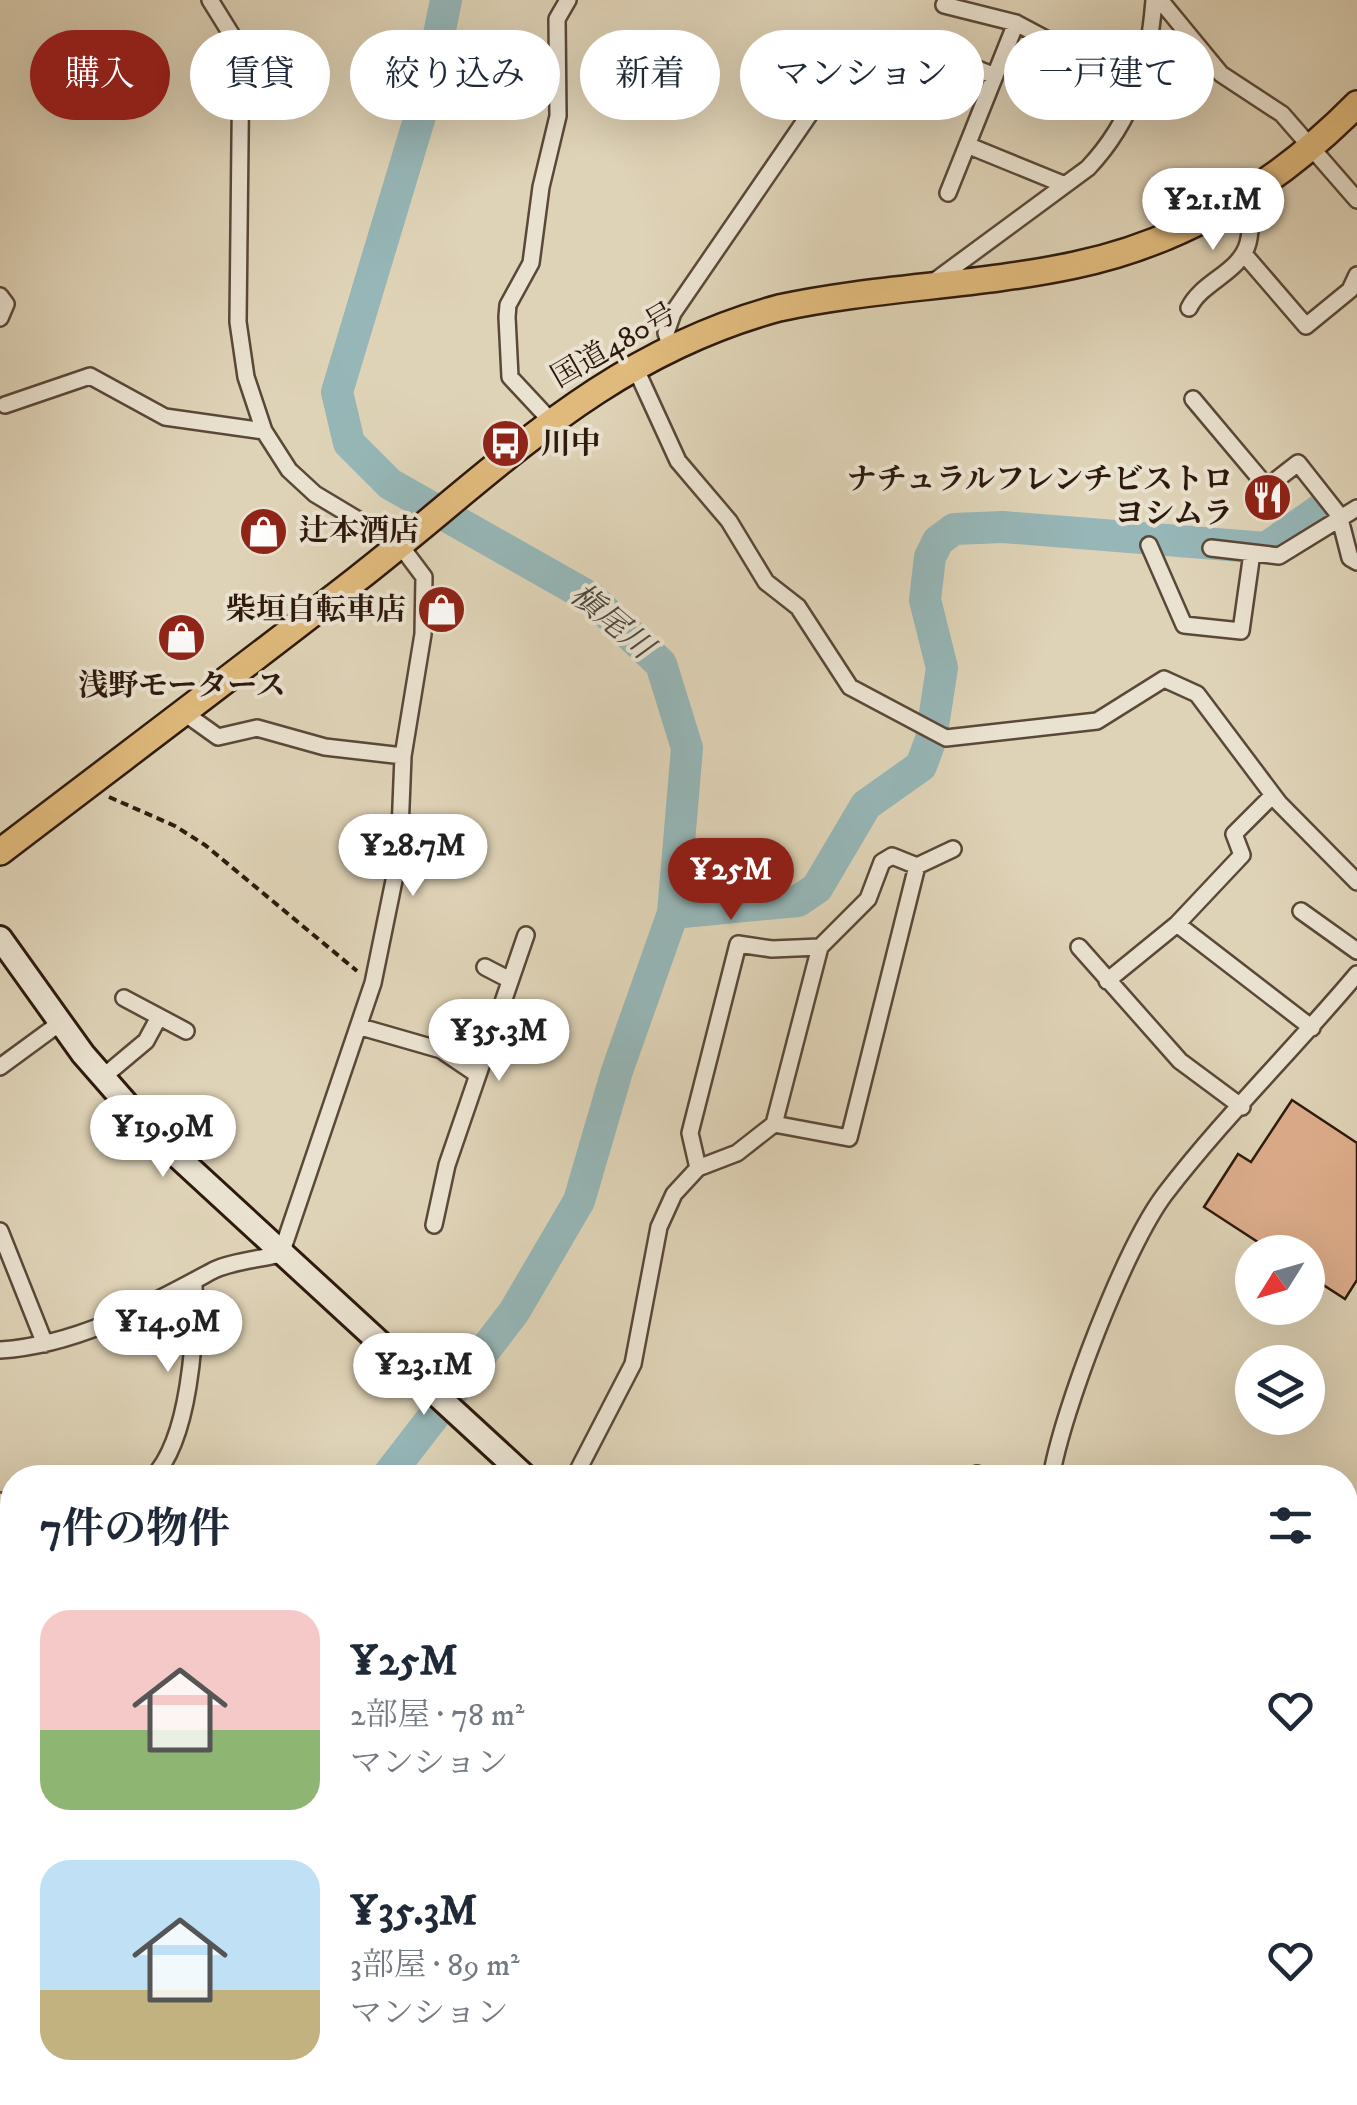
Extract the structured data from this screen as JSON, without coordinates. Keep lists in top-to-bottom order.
{
  "streets": {
    "highway": ["国道480号"]
  },
  "water": ["槇尾川"],
  "places": {
    "bus stop": ["川中"],
    "restaurant": ["ナチュラルフレンチビストロ ヨシムラ"],
    "shop": ["辻本酒店", "柴垣自転車店", "浅野モータース"]
  },
  "north": "bottom left",
  "page": {
    "chip": [
      "購入",
      "賃貸",
      "絞り込み",
      "新着",
      "マンション",
      "一戸建て"
    ],
    "price": [
      "¥21.1M",
      "¥28.7M",
      "¥25M",
      "¥35.3M",
      "¥19.9M",
      "¥14.9M",
      "¥23.1M"
    ],
    "heading": "7件の物件",
    "list": [
      {
        "name": "¥25M",
        "note": "2部屋 · 78 m² · マンション"
      },
      {
        "name": "¥35.3M",
        "note": "3部屋 · 89 m² · マンション"
      }
    ]
  }
}
